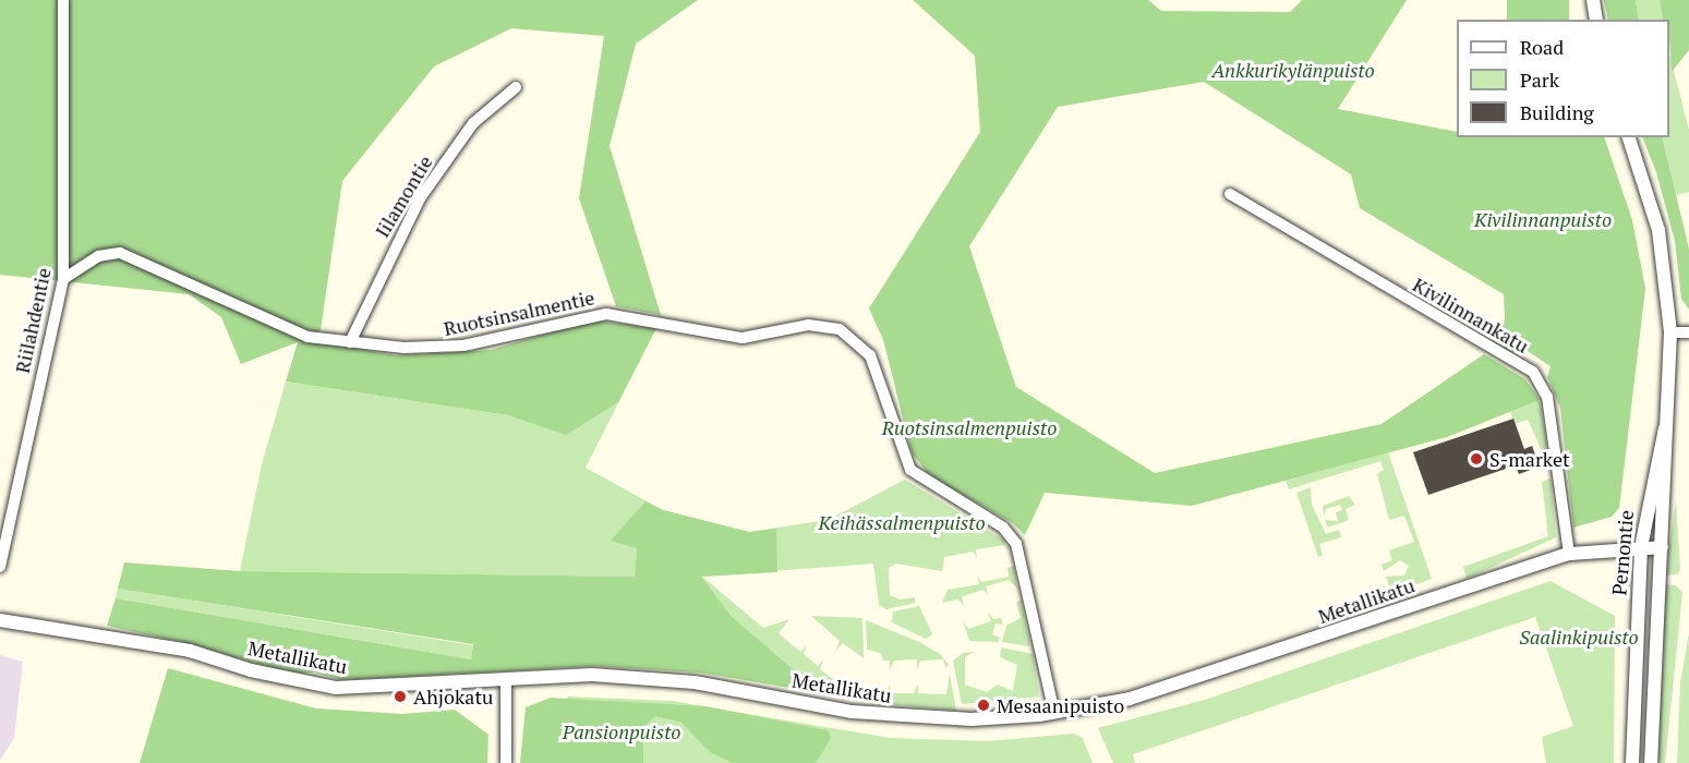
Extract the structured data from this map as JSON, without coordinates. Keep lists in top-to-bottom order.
{
  "streets": {
    "street": [
      "Iilamontie",
      "Ruotsinsalmentie",
      "Kivilinnankatu",
      "Riilahdentie",
      "Pernontie",
      "Metallikatu"
    ]
  },
  "crossings": [
    ["Iilamontie", "Ruotsinsalmentie"],
    ["Ruotsinsalmentie", "Riilahdentie"],
    ["Ruotsinsalmentie", "Metallikatu"],
    ["Kivilinnankatu", "Metallikatu"],
    ["Pernontie", "Metallikatu"]
  ],
  "parks": [
    "Ankkurikylänpuisto",
    "Kivilinnanpuisto",
    "Ruotsinsalmenpuisto",
    "Keihässalmenpuisto",
    "Saalinkipuisto",
    "Pansionpuisto"
  ],
  "places": ["S-market", "Ahjokatu", "Mesaanipuisto"],
  "legend": ["Road", "Park", "Building"]
}
